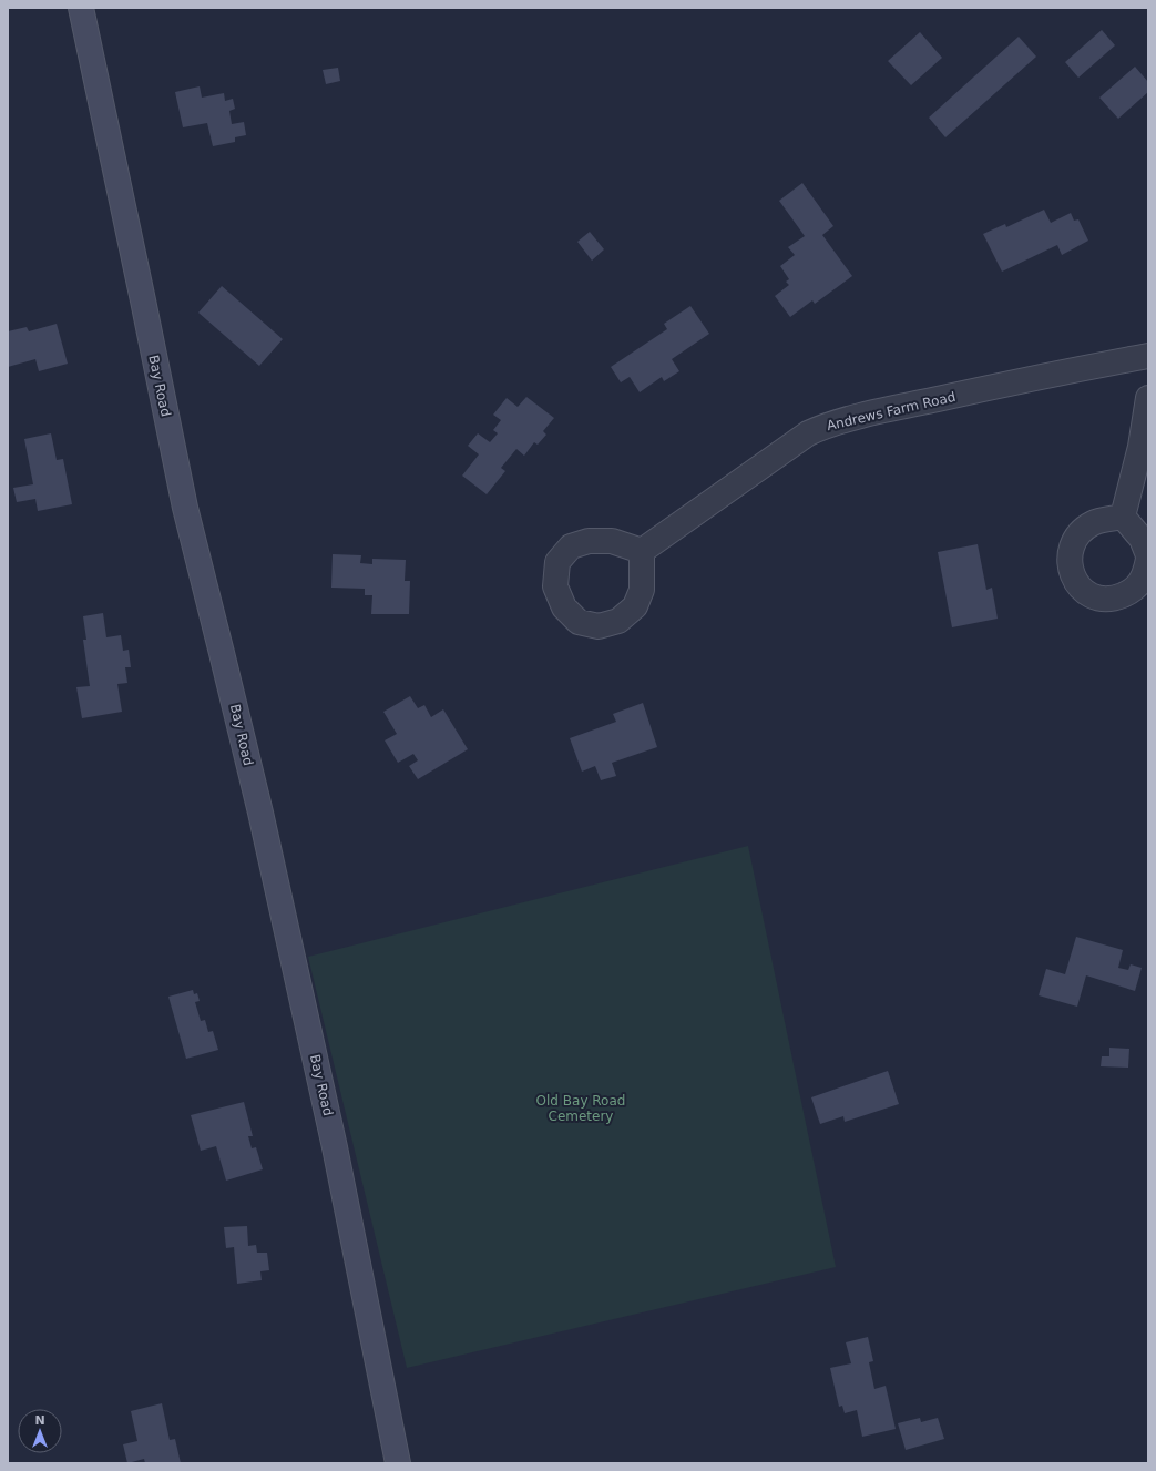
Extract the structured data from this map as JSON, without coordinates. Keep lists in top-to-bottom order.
{
  "streets": {
    "main road": ["Bay Road"],
    "street": ["Andrews Farm Road"]
  },
  "parks": ["Old Bay Road Cemetery"],
  "north": "top"
}
